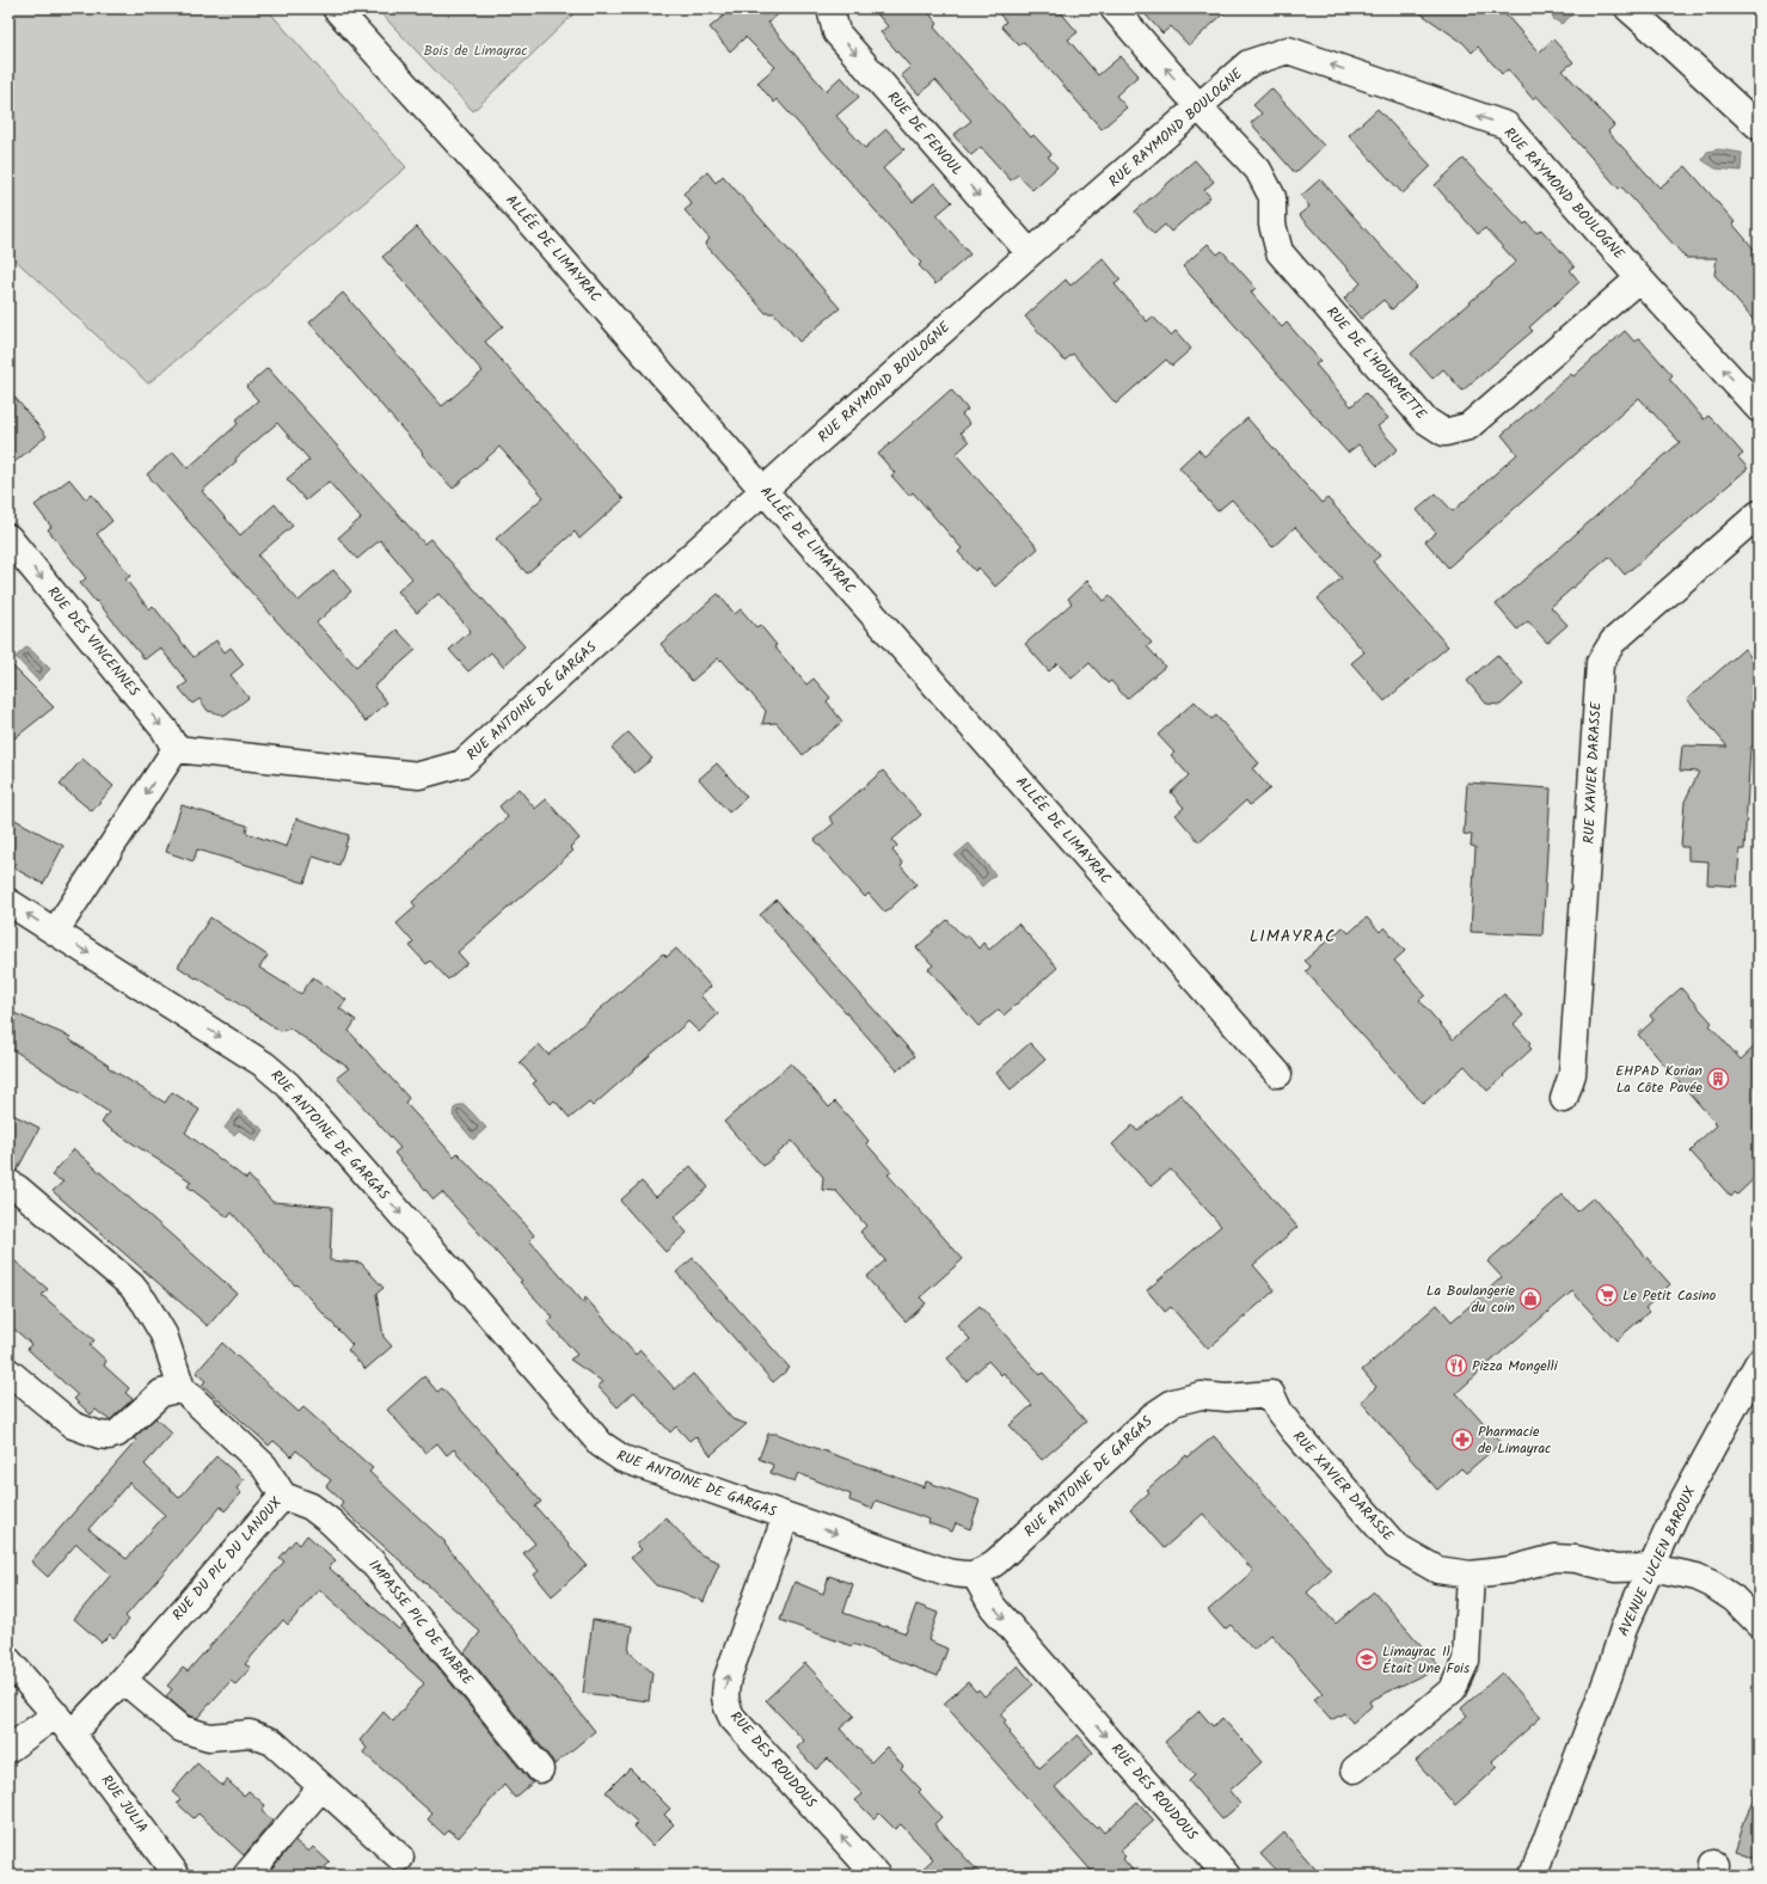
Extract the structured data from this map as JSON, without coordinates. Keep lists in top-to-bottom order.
{
  "streets": {
    "street": [
      "RUE RAYMOND BOULOGNE",
      "RUE DE FENOUL",
      "ALLÉE DE LIMAYRAC",
      "RUE DE L'HOURMETTE",
      "RUE DES VINCENNES",
      "RUE ANTOINE DE GARGAS",
      "RUE XAVIER DARASSE",
      "RUE DU PIC DU LANOUX",
      "AVENUE LUCIEN BAROUX",
      "IMPASSE PIC DE NABRE",
      "RUE DES ROUDOUS",
      "RUE JULIA"
    ]
  },
  "crossings": [
    ["RUE RAYMOND BOULOGNE", "RUE DE FENOUL"],
    ["RUE RAYMOND BOULOGNE", "ALLÉE DE LIMAYRAC"],
    ["RUE RAYMOND BOULOGNE", "RUE DE L'HOURMETTE"],
    ["RUE RAYMOND BOULOGNE", "RUE ANTOINE DE GARGAS"],
    ["ALLÉE DE LIMAYRAC", "RUE ANTOINE DE GARGAS"],
    ["RUE DES VINCENNES", "RUE ANTOINE DE GARGAS"],
    ["RUE ANTOINE DE GARGAS", "RUE XAVIER DARASSE"],
    ["RUE ANTOINE DE GARGAS", "RUE DES ROUDOUS"],
    ["RUE XAVIER DARASSE", "AVENUE LUCIEN BAROUX"],
    ["RUE DU PIC DU LANOUX", "IMPASSE PIC DE NABRE"],
    ["RUE DU PIC DU LANOUX", "RUE JULIA"]
  ],
  "one_way": ["RUE DES VINCENNES", "RUE ANTOINE DE GARGAS"],
  "districts": ["LIMAYRAC"],
  "parks": ["Bois de Limayrac"],
  "places": {
    "building": ["EHPAD Korian La Côte Pavée"],
    "supermarket": ["Le Petit Casino"],
    "shop": ["La Boulangerie du coin"],
    "restaurant": ["Pizza Mongelli"],
    "pharmacy": ["Pharmacie de Limayrac"],
    "school or university": ["Limayrac Il Était Une Fois"]
  }
}
